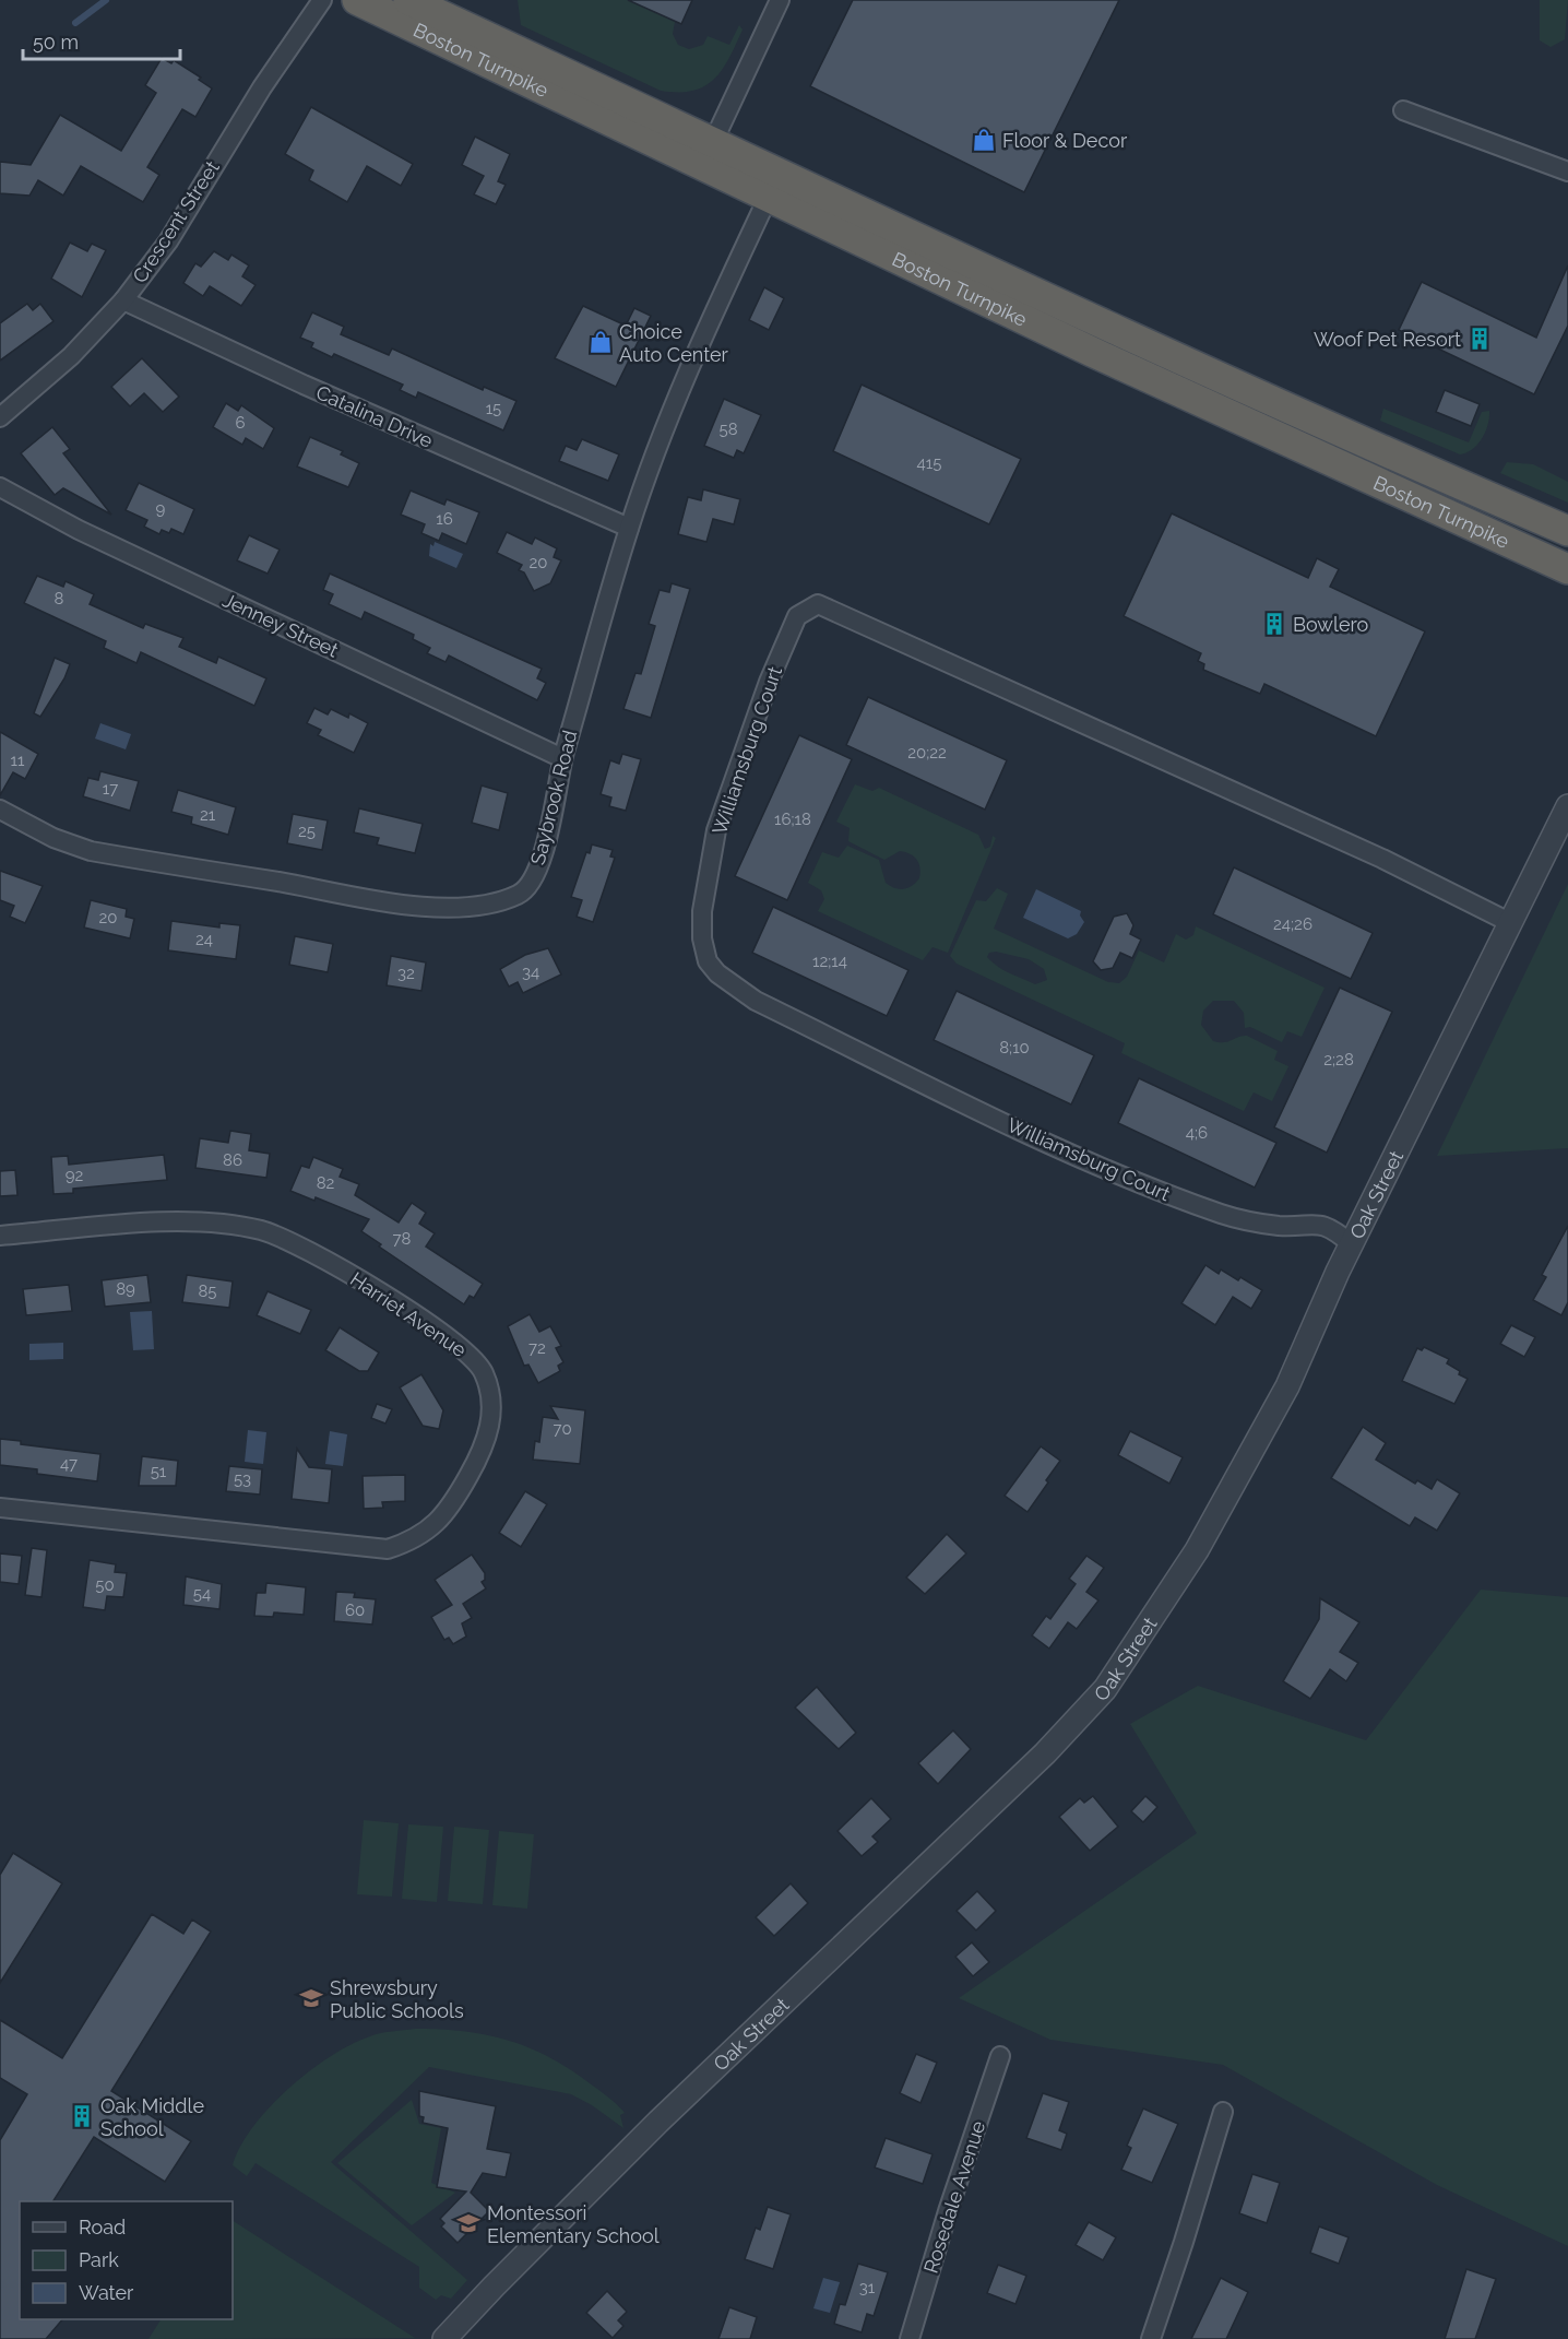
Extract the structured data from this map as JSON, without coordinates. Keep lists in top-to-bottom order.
{
  "streets": {
    "highway": ["Boston Turnpike"],
    "street": [
      "Crescent Street",
      "Catalina Drive",
      "Jenney Street",
      "Williamsburg Court",
      "Saybrook Road",
      "Oak Street",
      "Harriet Avenue",
      "Rosedale Avenue"
    ]
  },
  "crossings": [
    ["Boston Turnpike", "Saybrook Road"],
    ["Crescent Street", "Catalina Drive"],
    ["Catalina Drive", "Saybrook Road"],
    ["Jenney Street", "Saybrook Road"],
    ["Williamsburg Court", "Oak Street"]
  ],
  "places": {
    "shop": ["Floor & Decor", "Choice Auto Center"],
    "building": ["Woof Pet Resort", "Bowlero", "Oak Middle School"],
    "school or university": ["Shrewsbury Public Schools", "Montessori Elementary School"]
  },
  "house_numbers": [
    "15",
    "6",
    "58",
    "415",
    "9",
    "16",
    "20",
    "8",
    "20;22",
    "11",
    "17",
    "21",
    "16;18",
    "25",
    "20",
    "24;26",
    "24",
    "12;14",
    "34",
    "32",
    "8;10",
    "2;28",
    "4;6",
    "86",
    "92",
    "82",
    "78",
    "89",
    "85",
    "72",
    "70",
    "47",
    "51",
    "53",
    "50",
    "54",
    "60",
    "31"
  ],
  "legend": ["Road", "Park", "Water"],
  "scale_bar": "50 m"
}
